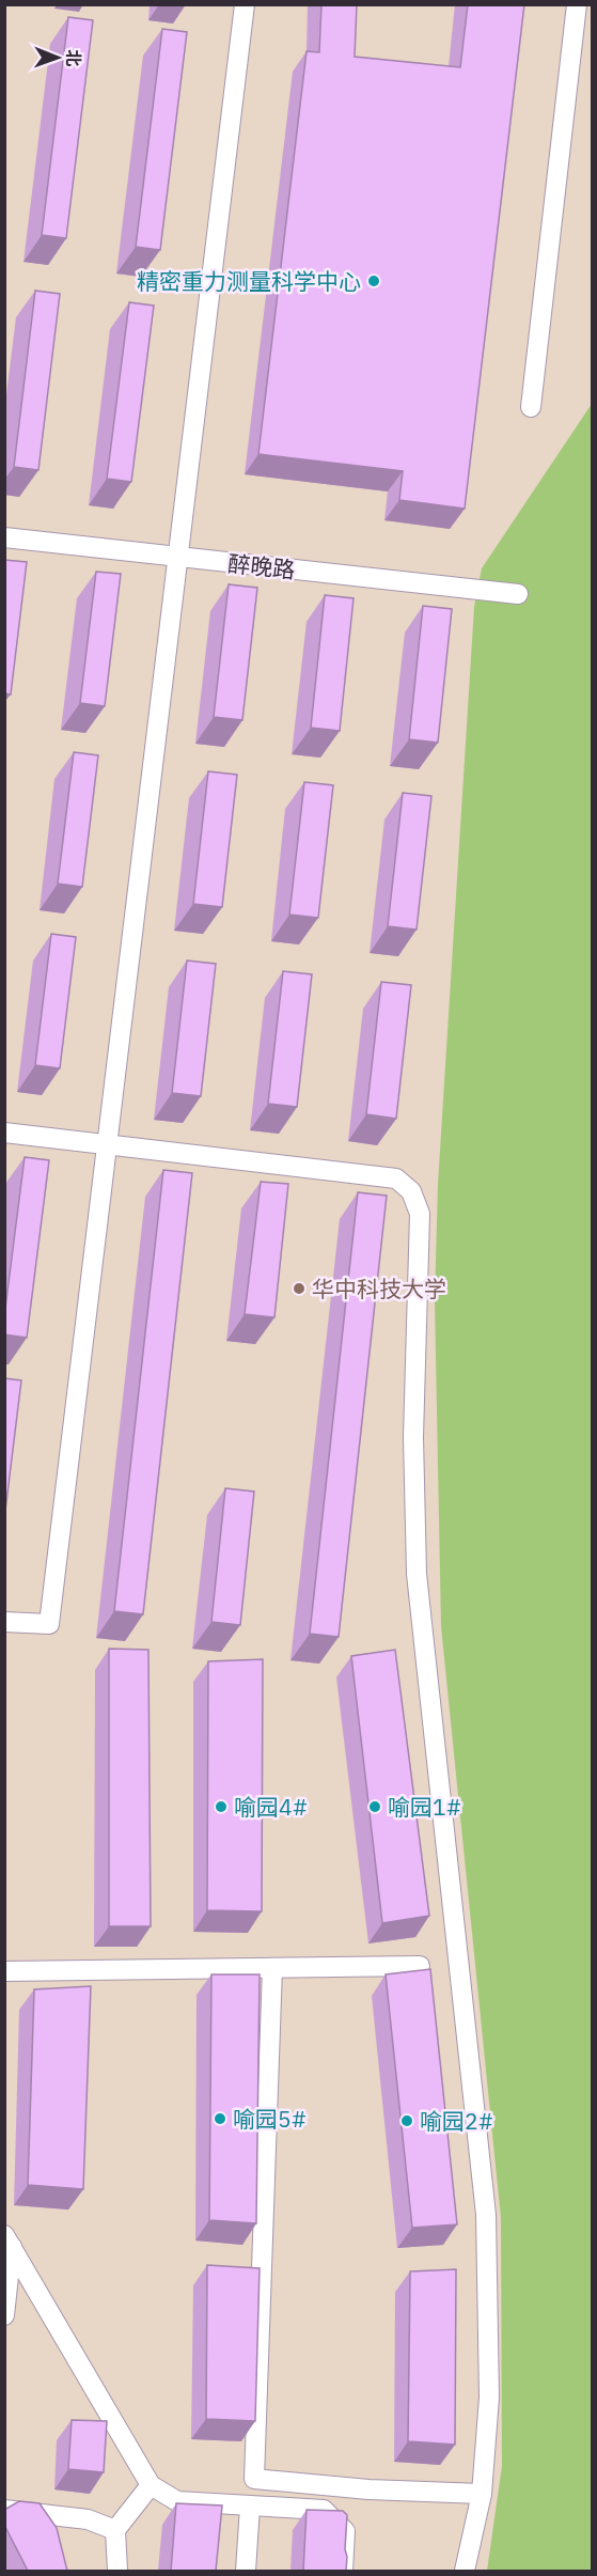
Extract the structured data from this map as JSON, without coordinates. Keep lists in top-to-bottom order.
{
  "streets": {
    "street": ["醉晚路"]
  },
  "places": [
    "精密重力测量科学中心",
    "华中科技大学",
    "喻园4#",
    "喻园1#",
    "喻园5#",
    "喻园2#"
  ],
  "north": "right"
}
